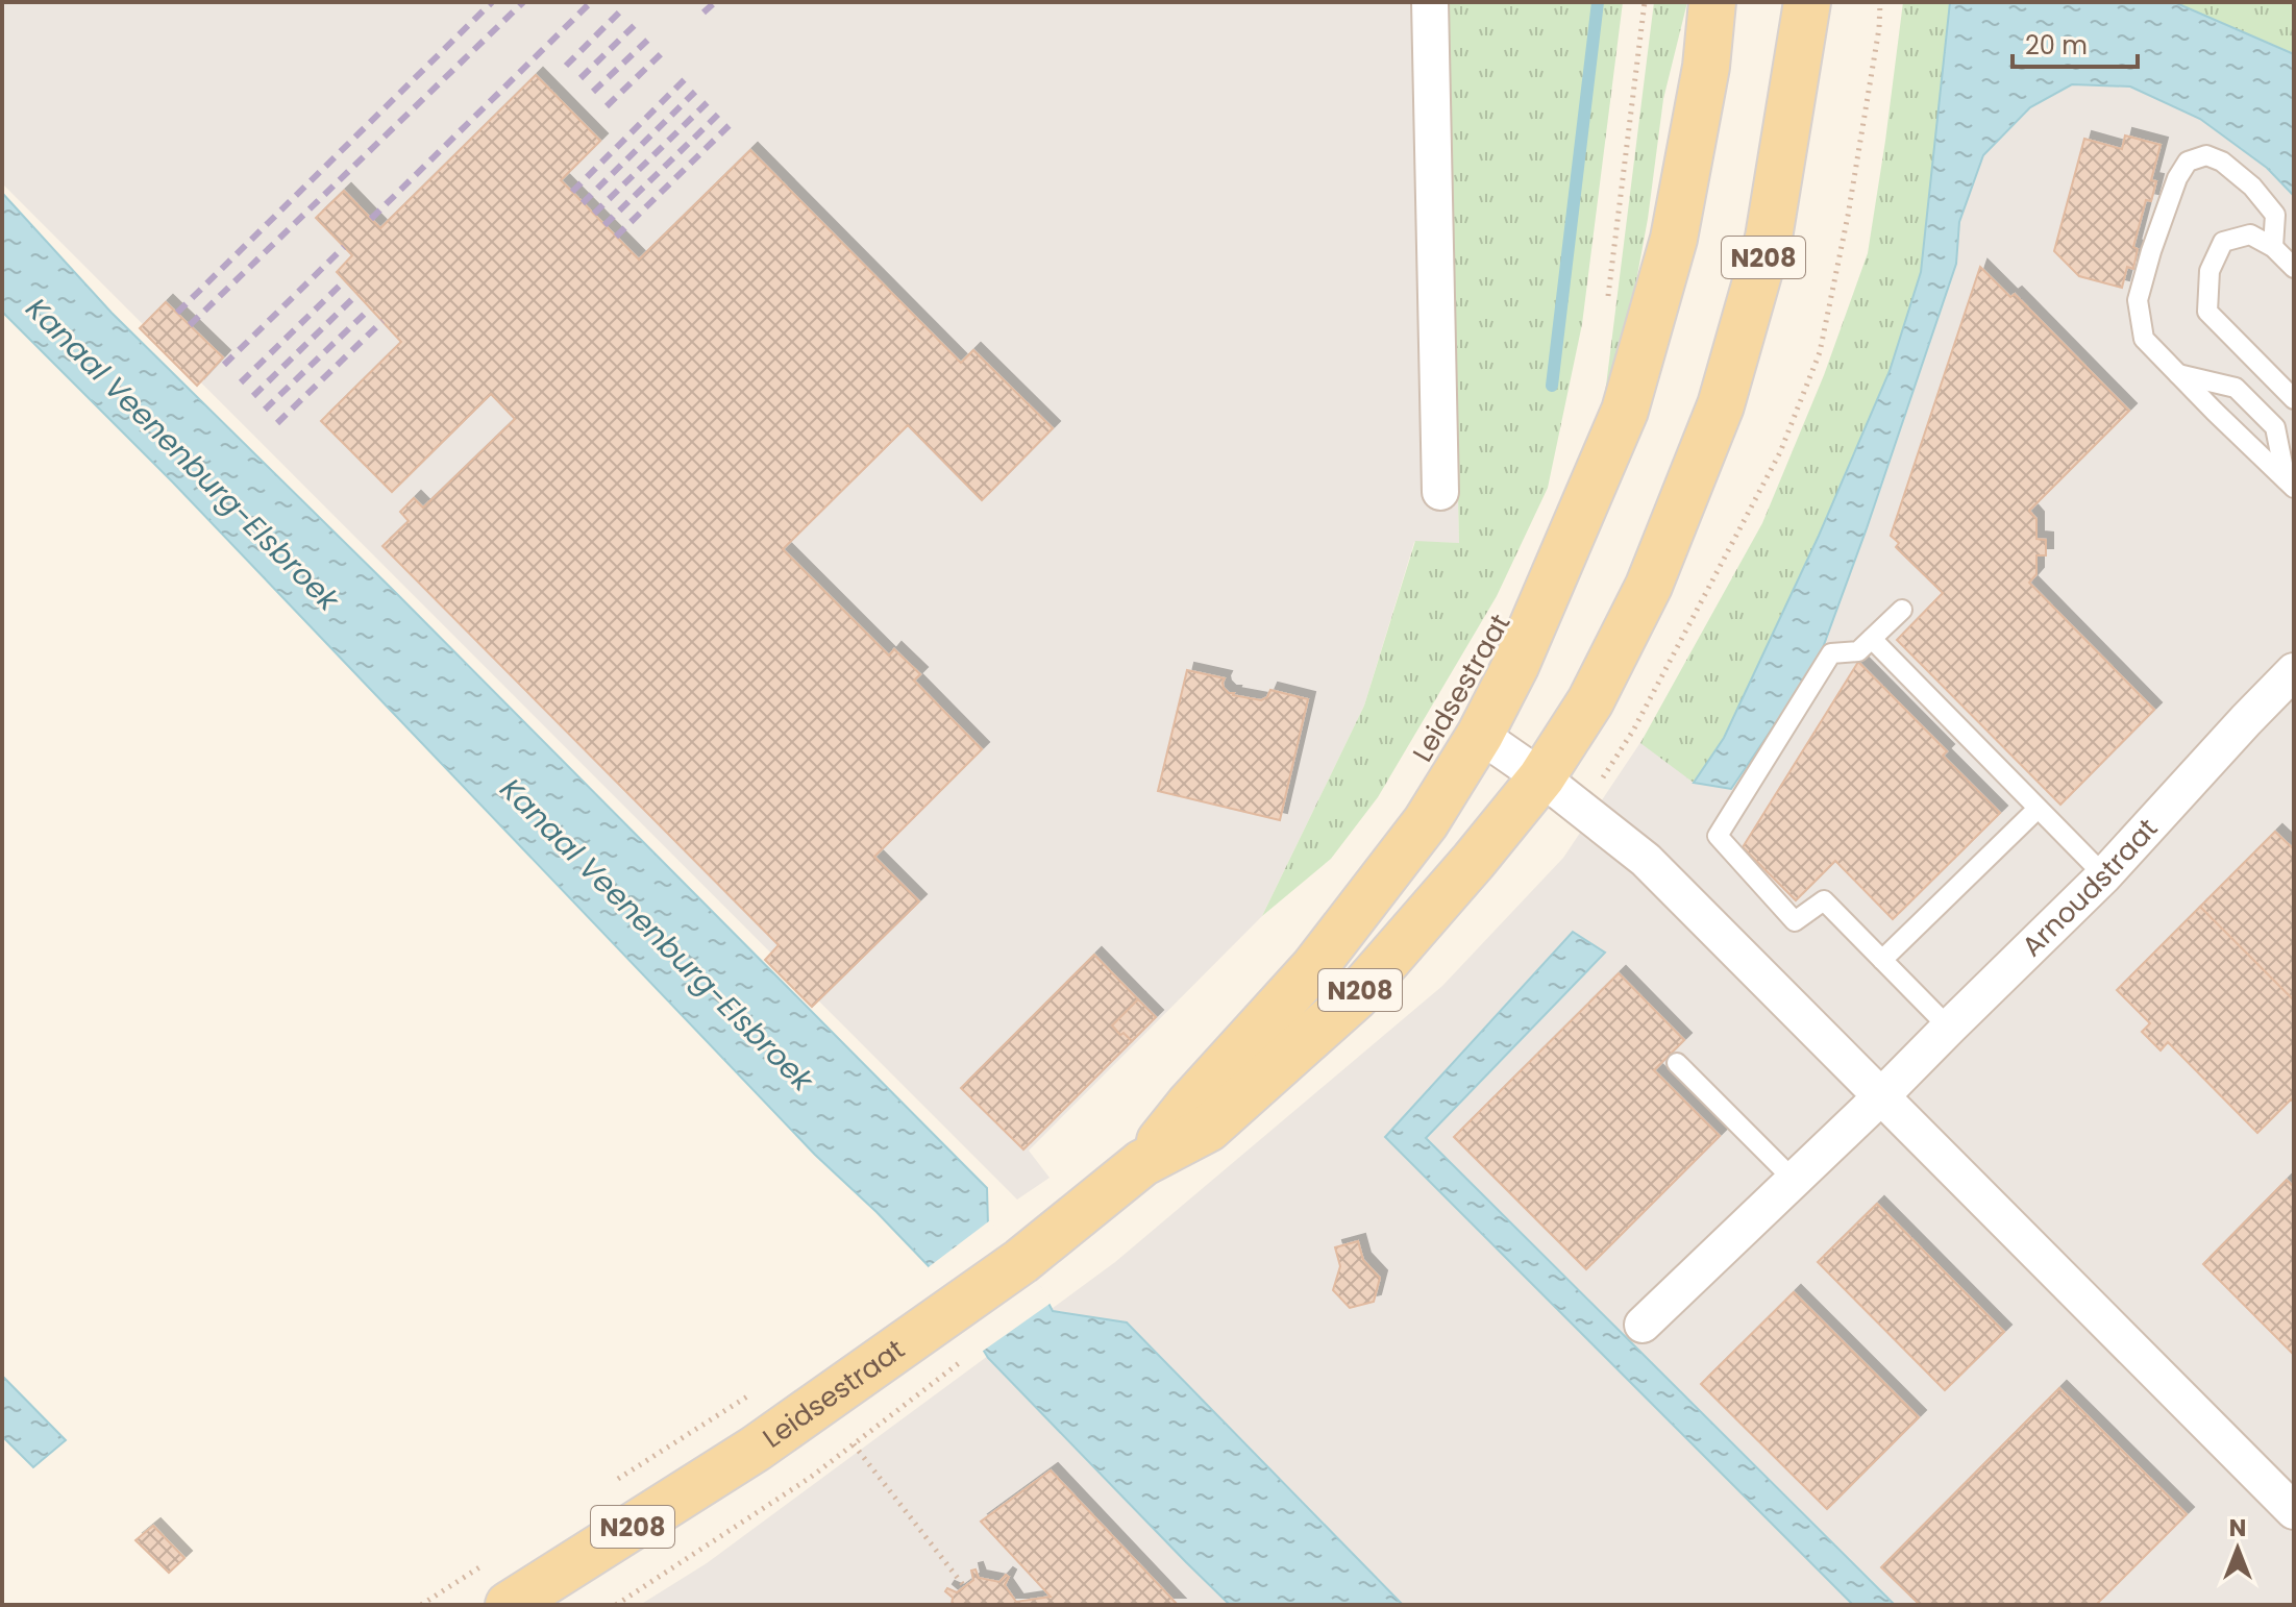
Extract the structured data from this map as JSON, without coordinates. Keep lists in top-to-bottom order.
{
  "streets": {
    "main road": ["N208", "Leidsestraat"],
    "street": ["Arnoudstraat"]
  },
  "water": ["Kanaal Veenenburg-Elsbroek"],
  "scale_bar": "20 m",
  "north": "top"
}
